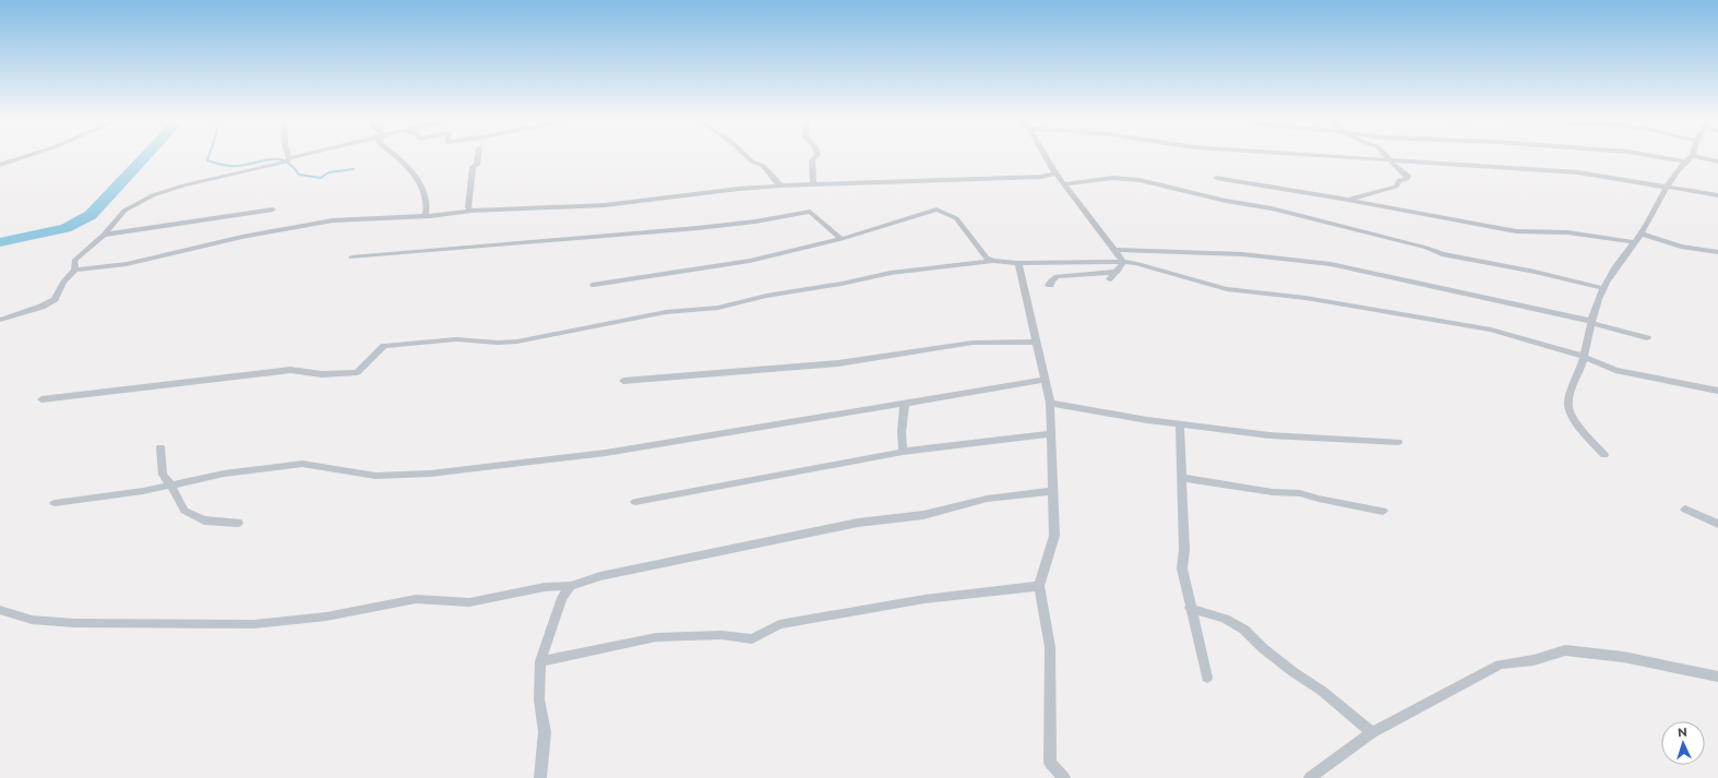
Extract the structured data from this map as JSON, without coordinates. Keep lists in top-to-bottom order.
{
  "north": "top"
}
